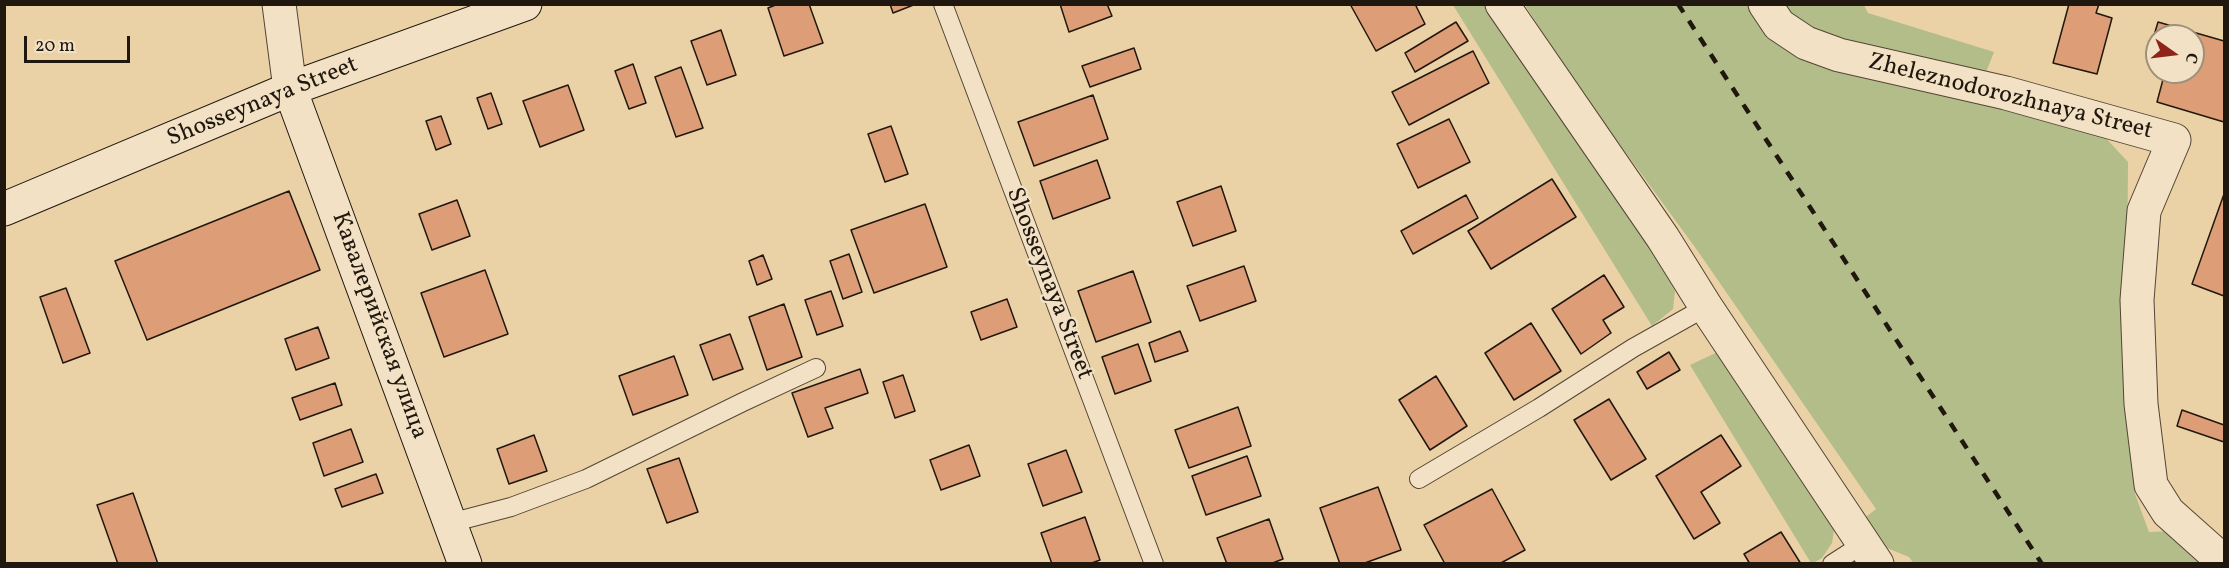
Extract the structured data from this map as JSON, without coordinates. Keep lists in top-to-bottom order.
{
  "streets": {
    "street": ["Zheleznodorozhnaya Street", "Shosseynaya Street", "Кавалерийская улица"]
  },
  "crossings": [
    ["Shosseynaya Street", "Кавалерийская улица"]
  ],
  "scale_bar": "20 m",
  "north": "right"
}
